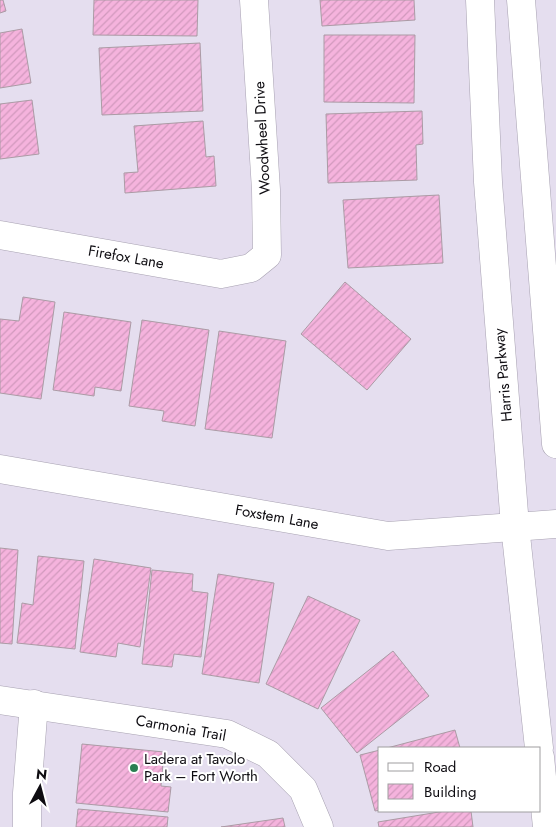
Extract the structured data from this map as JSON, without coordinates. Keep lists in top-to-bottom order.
{
  "streets": {
    "street": [
      "Woodwheel Drive",
      "Firefox Lane",
      "Harris Parkway",
      "Foxstem Lane",
      "Carmonia Trail"
    ]
  },
  "crossings": [
    ["Woodwheel Drive", "Firefox Lane"],
    ["Harris Parkway", "Foxstem Lane"]
  ],
  "places": ["Ladera at Tavolo Park – Fort Worth"],
  "legend": ["Road", "Building"],
  "north": "top"
}
